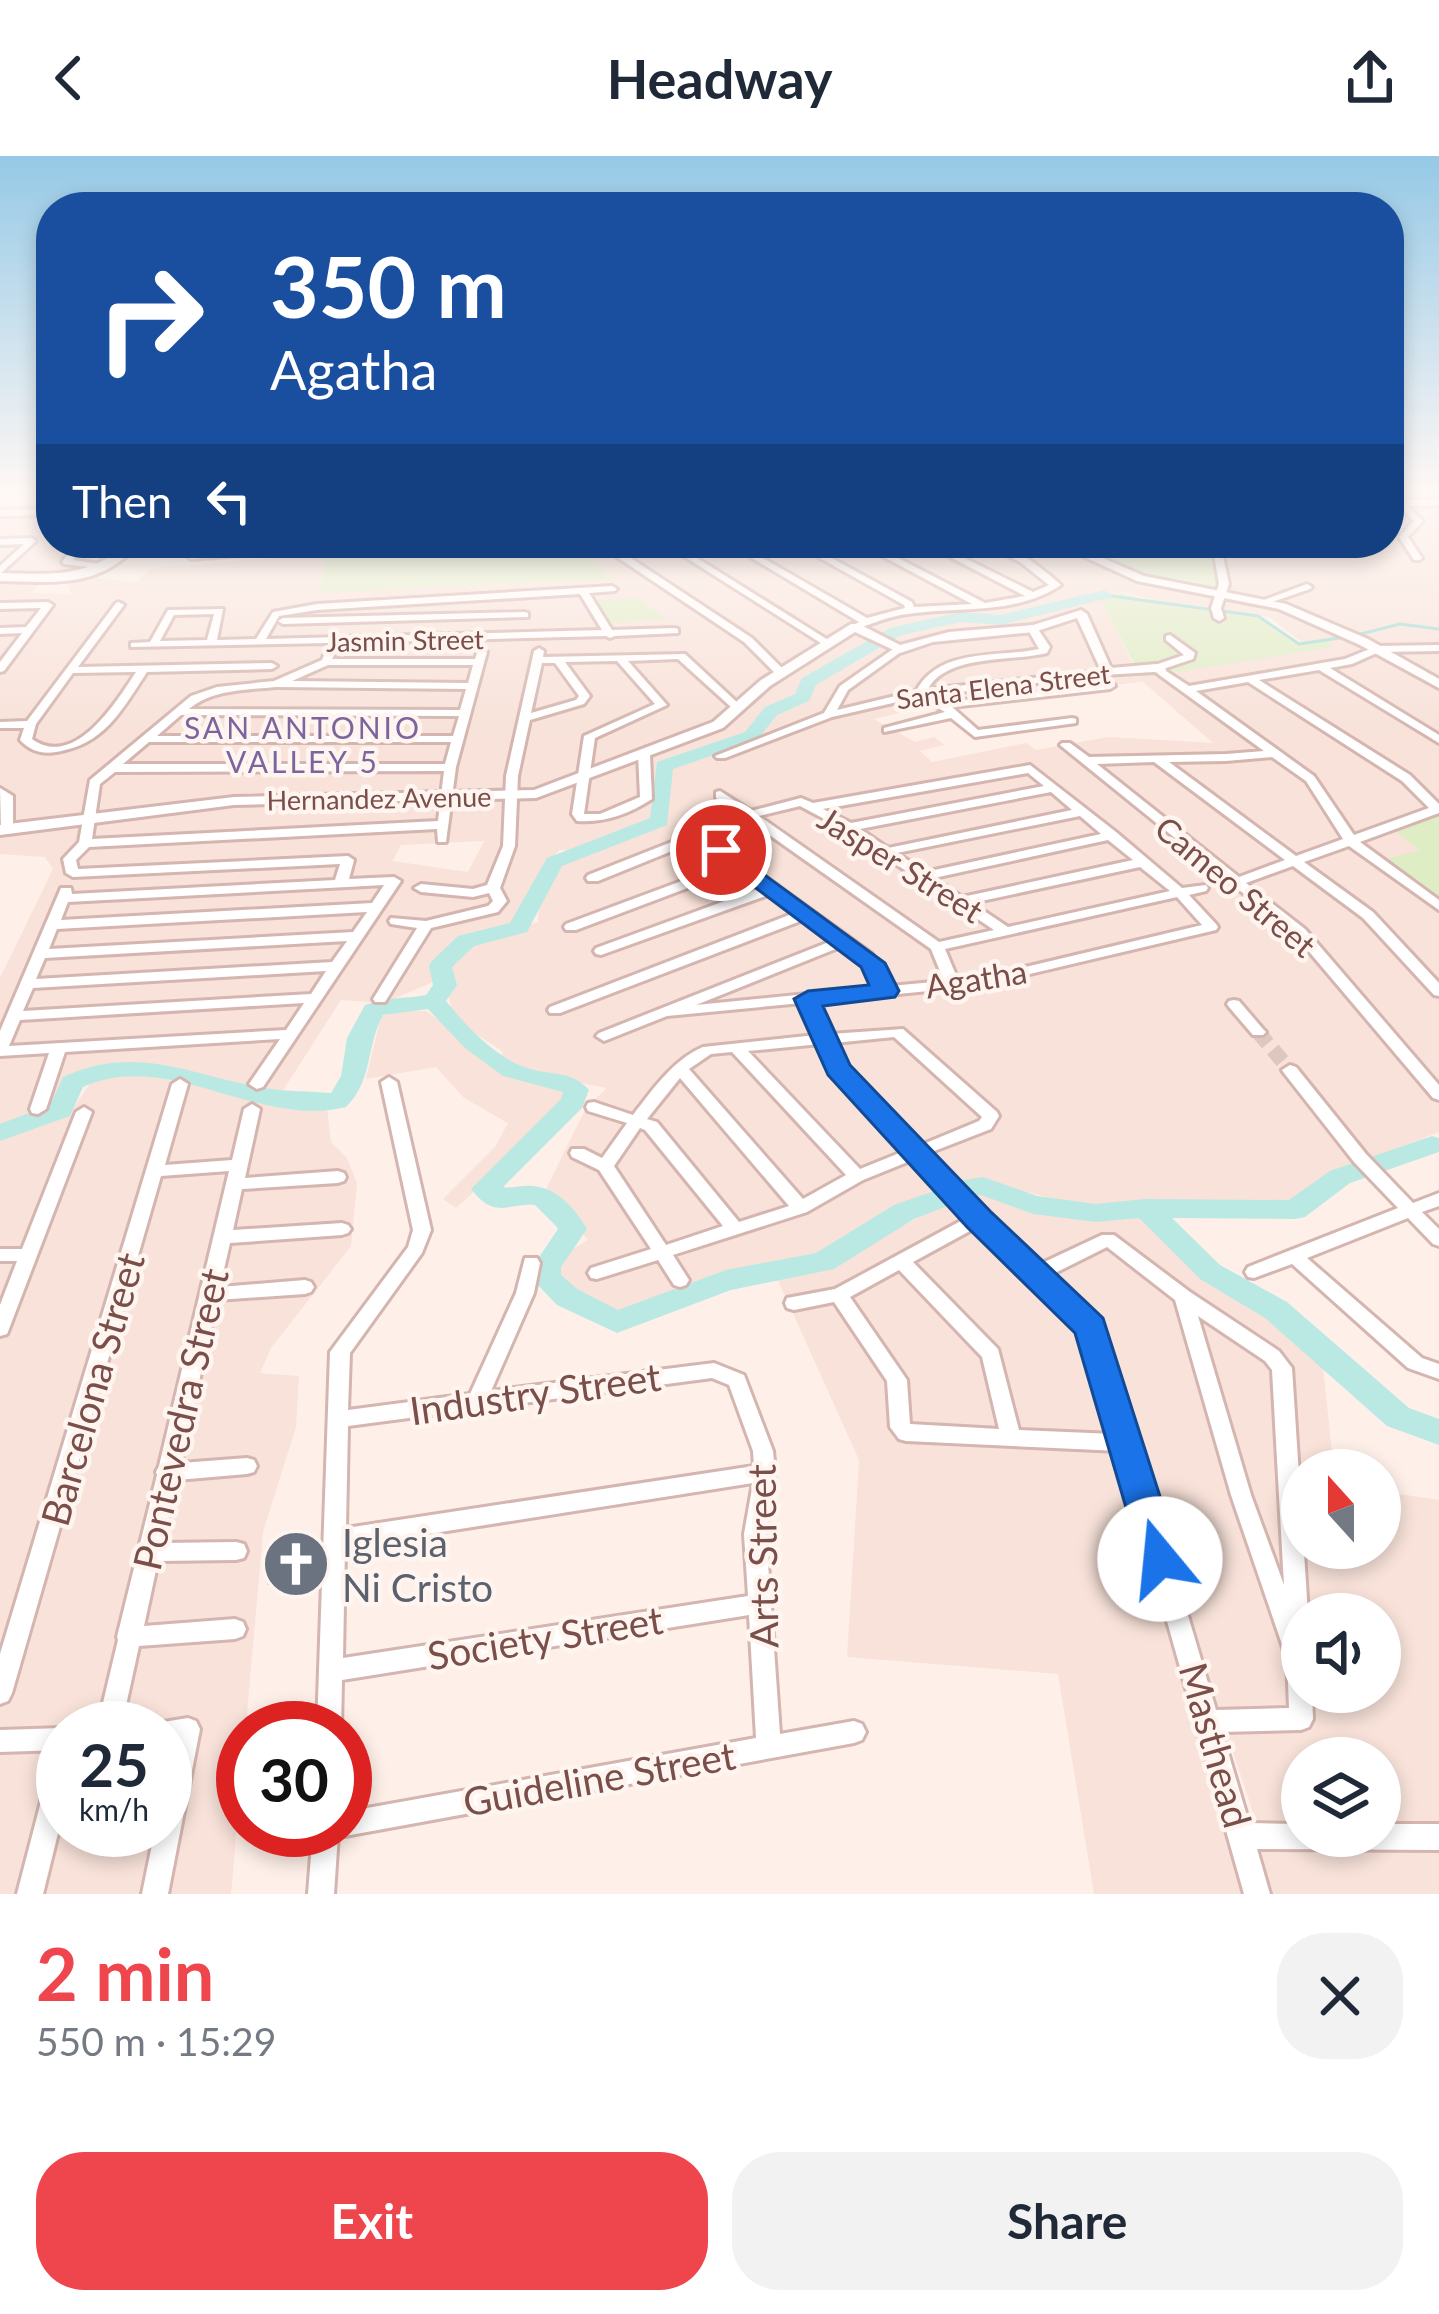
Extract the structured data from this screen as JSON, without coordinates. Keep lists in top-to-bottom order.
{
  "streets": {
    "street": [
      "Jasmin Street",
      "Santa Elena Street",
      "Hernandez Avenue",
      "Jasper Street",
      "Cameo Street",
      "Agatha",
      "Barcelona Street",
      "Industry Street",
      "Pontevedra Street",
      "Arts Street",
      "Society Street",
      "Masthead",
      "Guideline Street"
    ]
  },
  "crossings": [
    ["Agatha", "Masthead"],
    ["Industry Street", "Arts Street"],
    ["Arts Street", "Society Street"],
    ["Arts Street", "Guideline Street"]
  ],
  "districts": ["SAN ANTONIO VALLEY 5"],
  "places": {
    "church": ["Iglesia Ni Cristo"]
  },
  "north": "top",
  "page": {
    "header": "Headway",
    "turn": ["350 m", "Agatha"],
    "then": "Then",
    "speed": "25 km/h",
    "limit": "30",
    "heading": ["2 min", "550 m · 15:29"],
    "buttons": ["Exit", "Share"]
  }
}
